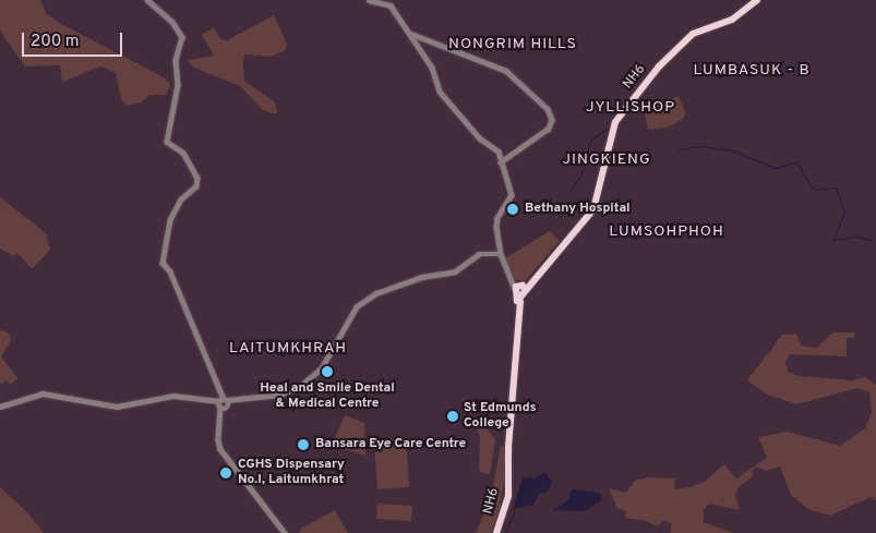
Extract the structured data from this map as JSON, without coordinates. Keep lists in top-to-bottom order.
{
  "streets": {
    "highway": ["NH6"]
  },
  "districts": [
    "NONGRIM HILLS",
    "LUMBASUK - B",
    "JYLLISHOP",
    "JINGKIENG",
    "LUMSOHPHOH",
    "LAITUMKHRAH"
  ],
  "places": [
    "Bethany Hospital",
    "Heal and Smile Dental & Medical Centre",
    "St Edmunds College",
    "Bansara Eye Care Centre",
    "CGHS Dispensary No.I, Laitumkhrat"
  ],
  "scale_bar": "200 m"
}
